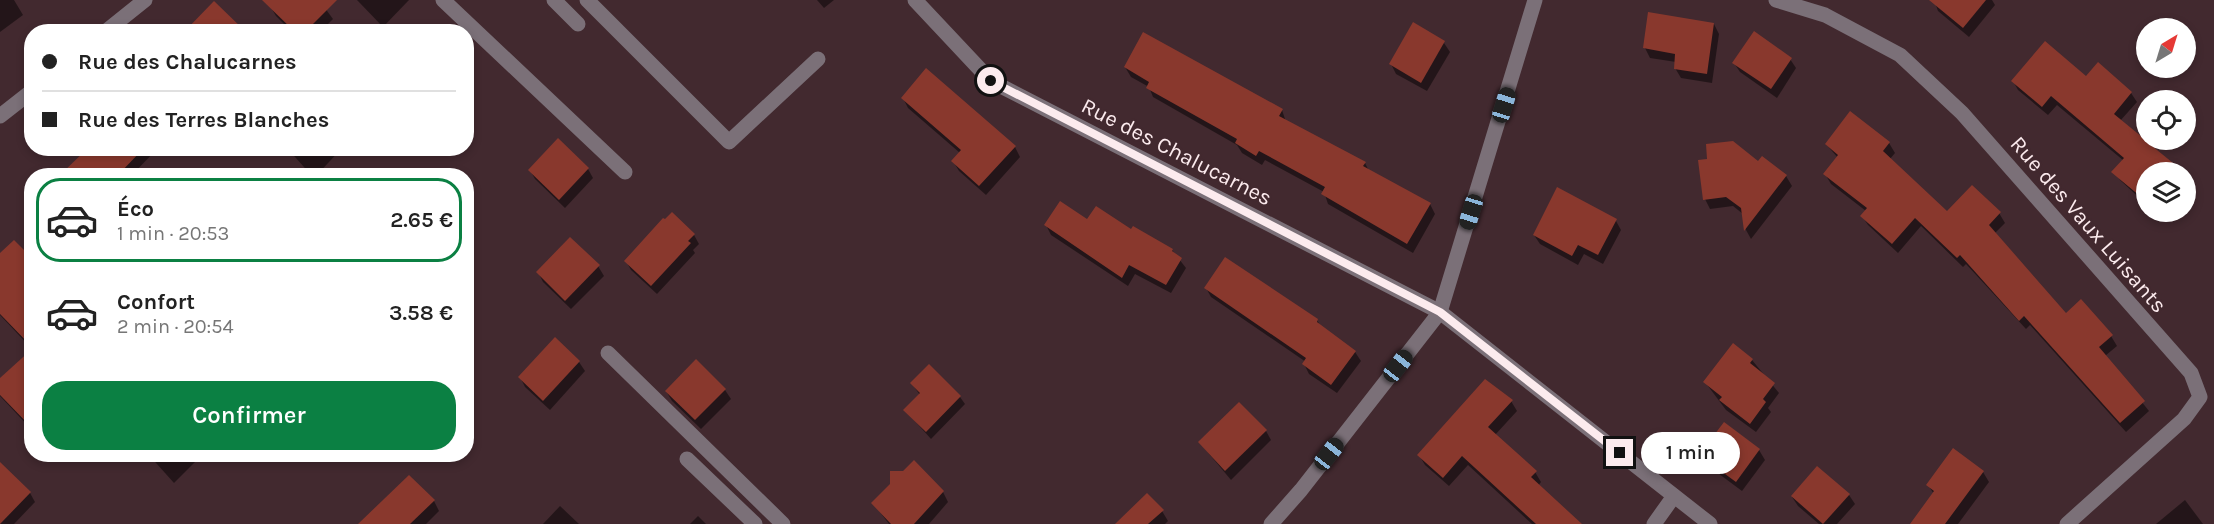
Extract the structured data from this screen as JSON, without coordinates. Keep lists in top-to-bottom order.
{
  "streets": {
    "street": ["Rue des Chalucarnes", "Rue des Vaux Luisants"]
  },
  "north": "top right",
  "page": {
    "banner": ["Rue des Chalucarnes", "Rue des Terres Blanches"],
    "list": [
      {
        "name": "Éco",
        "note": "1 min · 20:53",
        "value": "2.65 €"
      },
      {
        "name": "Confort",
        "note": "2 min · 20:54",
        "value": "3.58 €"
      }
    ],
    "buttons": "Confirmer",
    "bubble": "1 min"
  }
}
